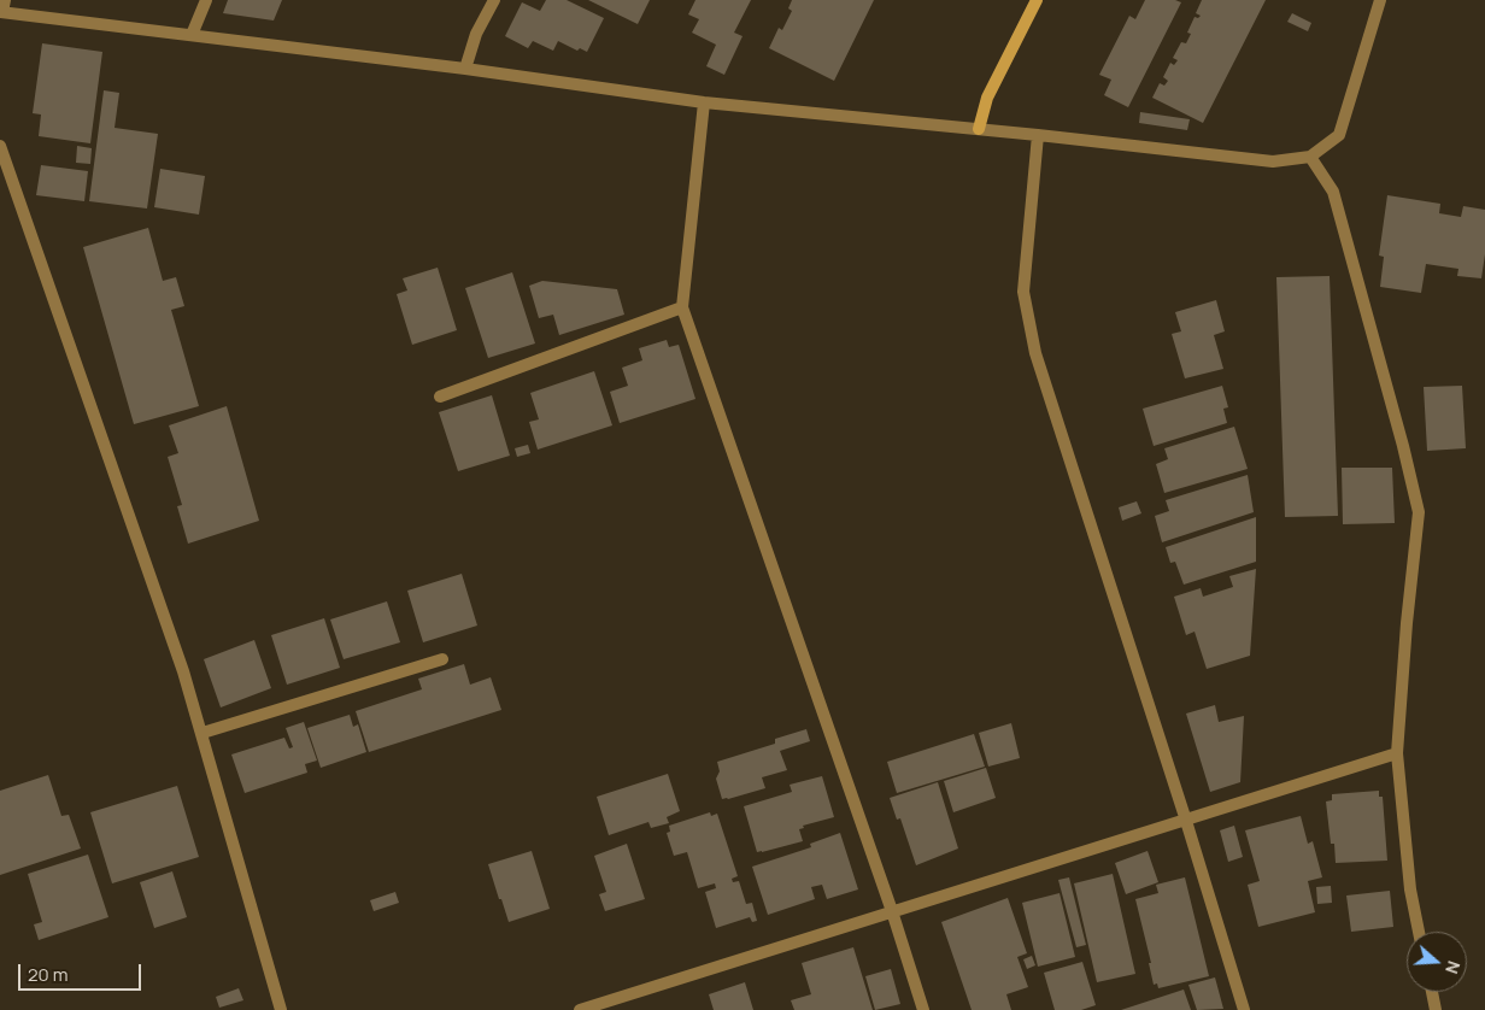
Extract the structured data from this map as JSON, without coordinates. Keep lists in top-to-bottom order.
{
  "scale_bar": "20 m",
  "north": "right"
}
